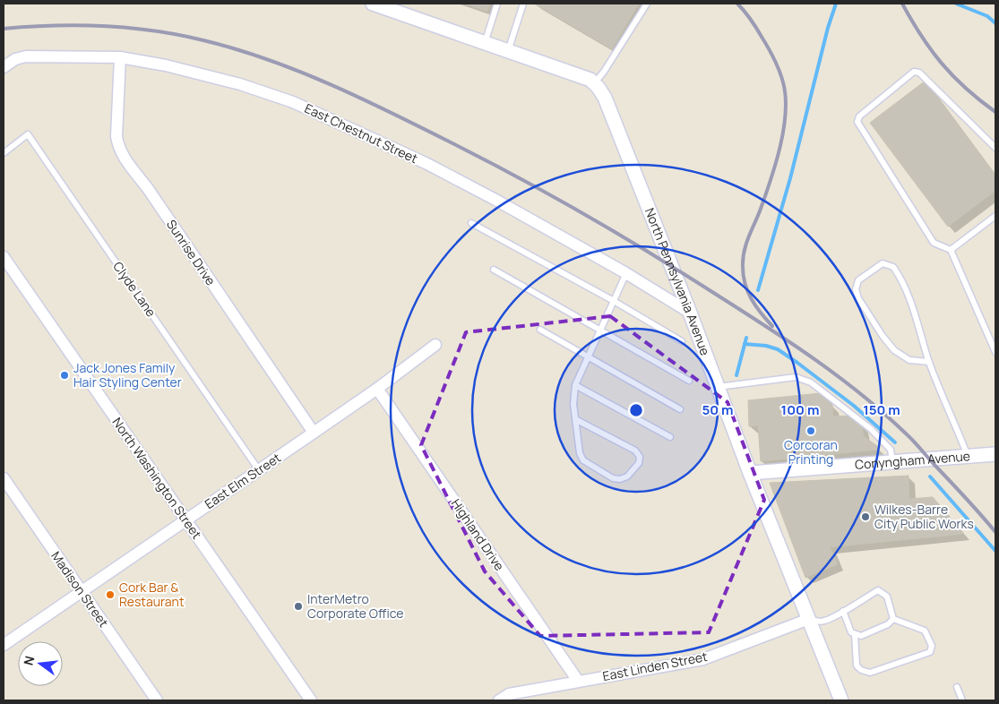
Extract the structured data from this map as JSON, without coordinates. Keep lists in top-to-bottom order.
{
  "streets": {
    "street": [
      "East Chestnut Street",
      "Sunrise Drive",
      "North Pennsylvania Avenue",
      "Conyngham Avenue",
      "North Washington Street",
      "East Elm Street",
      "Highland Drive",
      "Madison Street",
      "East Linden Street"
    ],
    "lane": ["Clyde Lane"]
  },
  "crossings": [
    ["East Chestnut Street", "Sunrise Drive"],
    ["East Chestnut Street", "North Pennsylvania Avenue"],
    ["Sunrise Drive", "East Elm Street"],
    ["North Pennsylvania Avenue", "Conyngham Avenue"],
    ["North Pennsylvania Avenue", "East Linden Street"],
    ["Clyde Lane", "East Elm Street"],
    ["North Washington Street", "East Elm Street"],
    ["East Elm Street", "Highland Drive"],
    ["East Elm Street", "Madison Street"],
    ["Highland Drive", "East Linden Street"]
  ],
  "places": [
    "Jack Jones Family Hair Styling Center",
    "Corcoran Printing",
    "Wilkes-Barre City Public Works",
    "Cork Bar & Restaurant",
    "InterMetro Corporate Office"
  ],
  "north": "left",
  "rings": ["50 m", "100 m", "150 m"]
}
